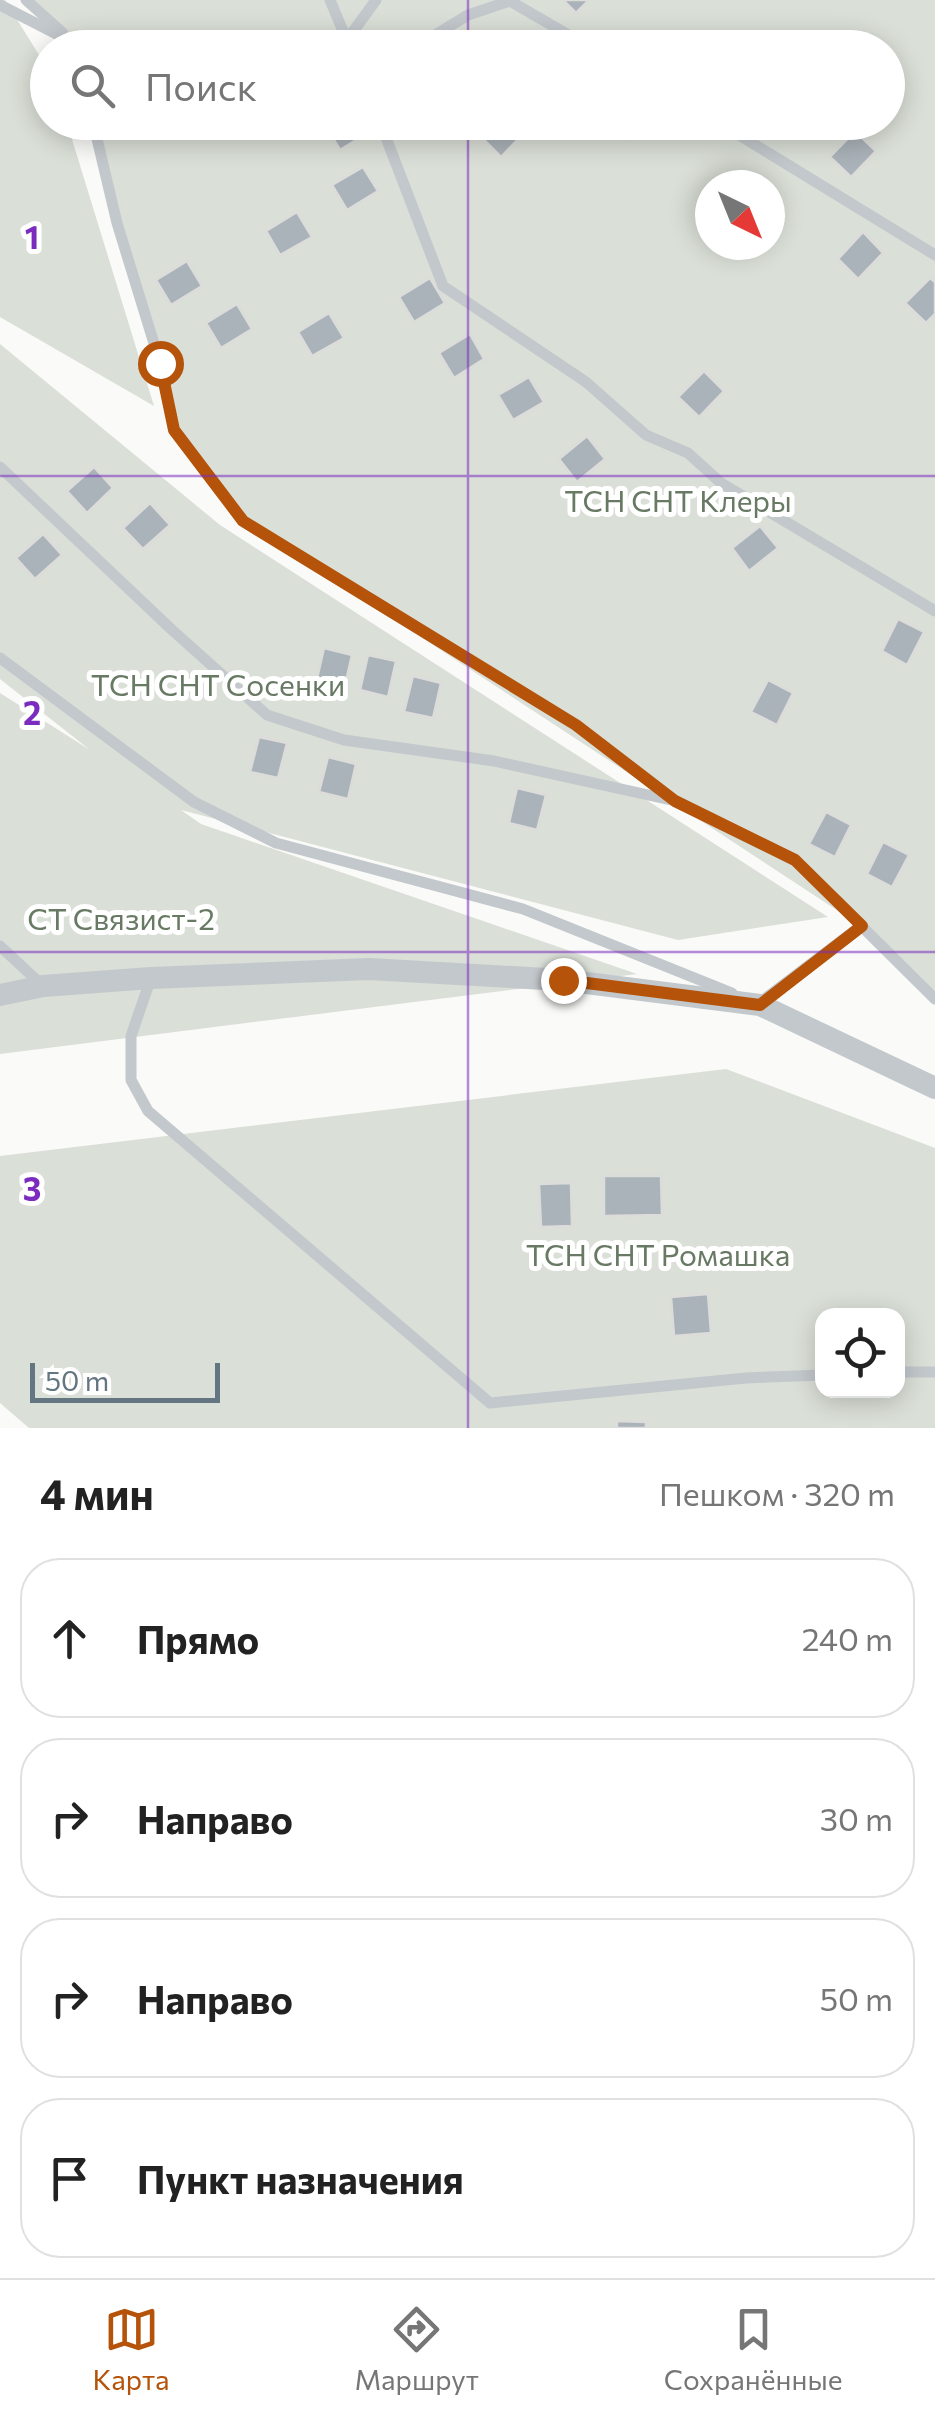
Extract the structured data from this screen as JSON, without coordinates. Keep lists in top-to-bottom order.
{
  "parks": [
    "ТСН СНТ Клеры",
    "ТСН СНТ Сосенки",
    "СТ Связист-2",
    "ТСН СНТ Ромашка"
  ],
  "scale_bar": "50 m",
  "north": "bottom right",
  "page": {
    "search": "Поиск",
    "scale": "50 m",
    "heading": ["4 мин", "Пешком · 320 m"],
    "list": [
      ["Прямо", "240 m"],
      ["Направо", "30 m"],
      ["Направо", "50 m"],
      "Пункт назначения"
    ],
    "nav": ["Карта", "Маршрут", "Сохранённые"]
  },
  "grid": {
    "rows": ["1", "2", "3"]
  }
}
